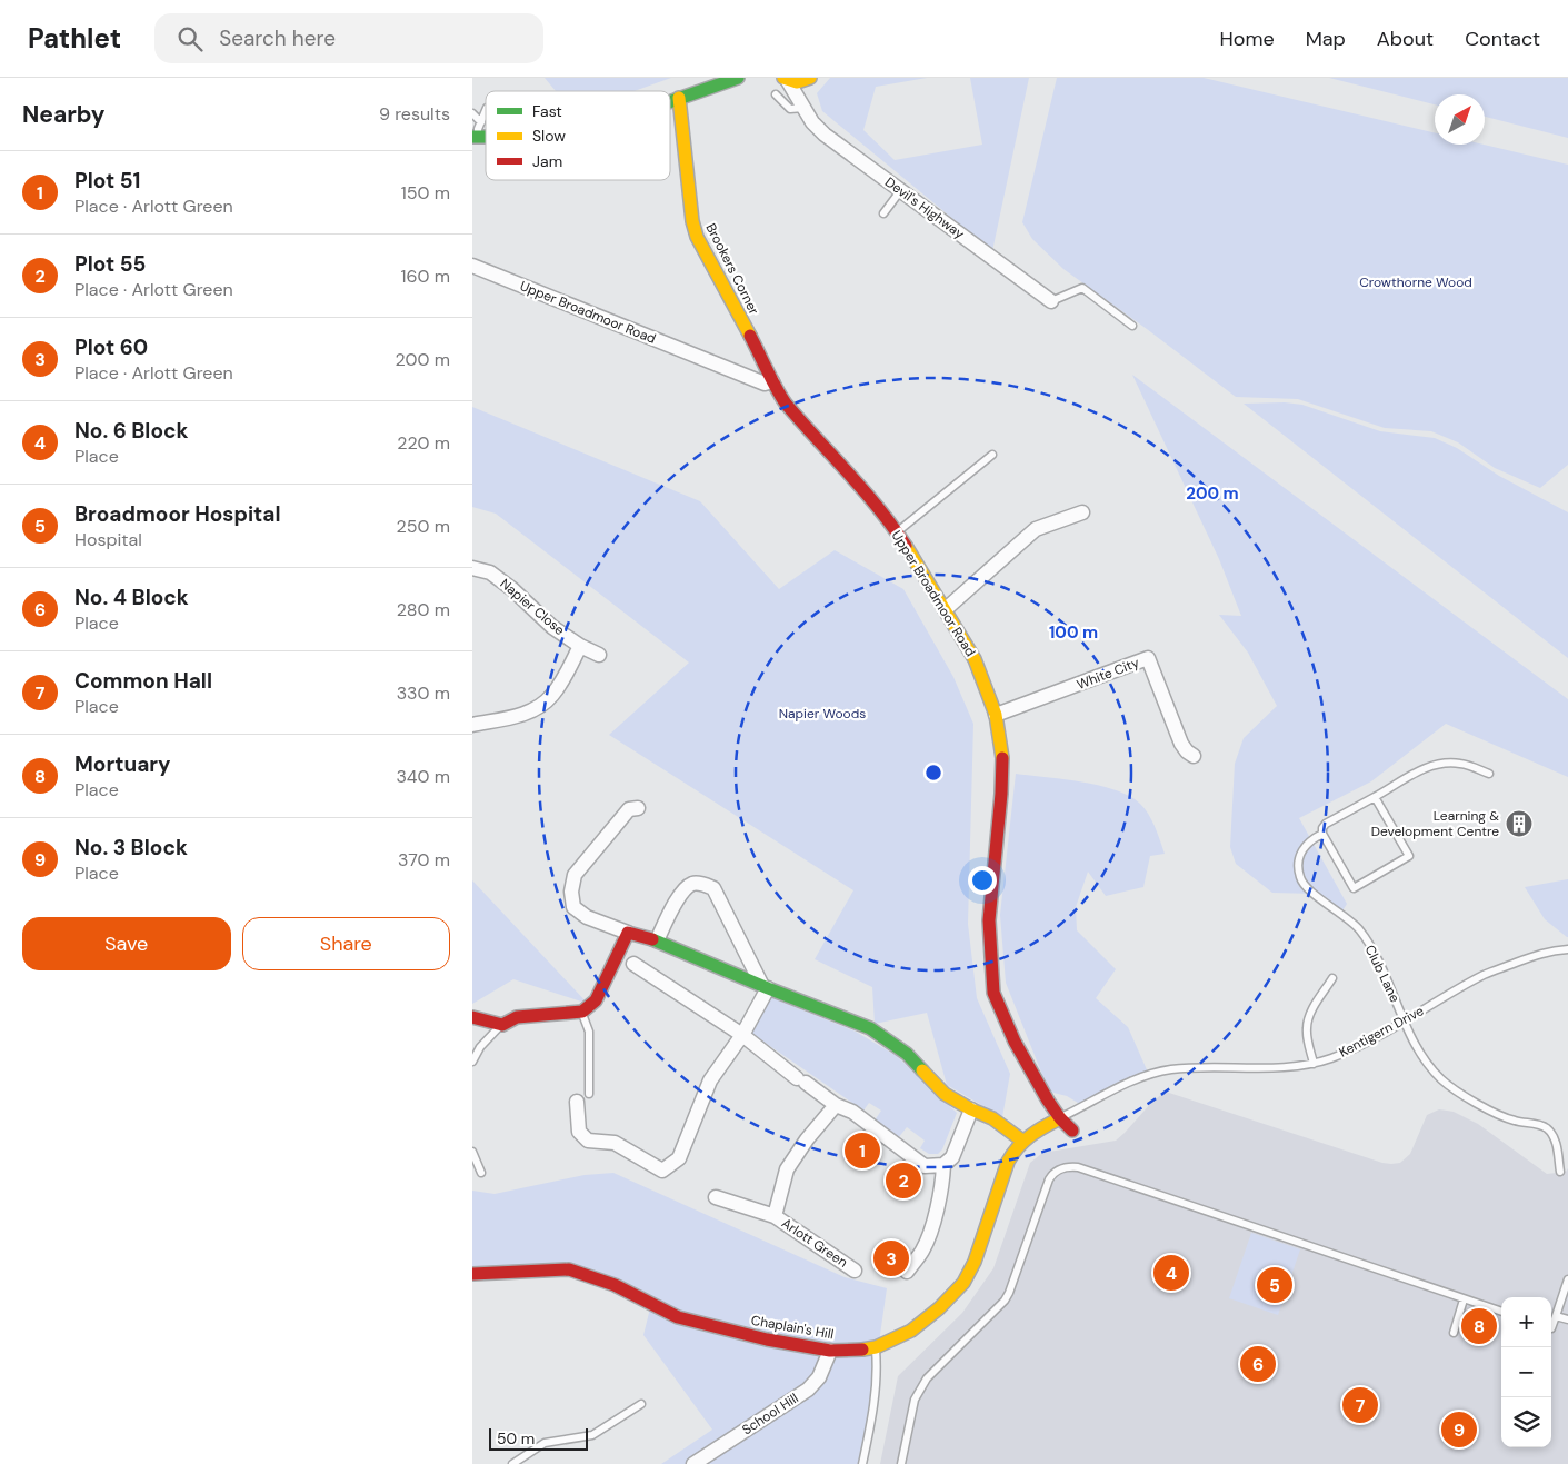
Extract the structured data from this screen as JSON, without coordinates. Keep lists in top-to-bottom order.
{
  "streets": {
    "street": [
      "Devil's Highway",
      "Brookers Corner",
      "Upper Broadmoor Road",
      "Napier Close",
      "White City",
      "Arlott Green",
      "Chaplain's Hill",
      "School Hill"
    ],
    "lane": ["Club Lane", "Kentigern Drive"]
  },
  "crossings": [
    ["Brookers Corner", "Upper Broadmoor Road"],
    ["Upper Broadmoor Road", "White City"],
    ["Upper Broadmoor Road", "Kentigern Drive"],
    ["Upper Broadmoor Road", "Chaplain's Hill"],
    ["Club Lane", "Kentigern Drive"],
    ["Kentigern Drive", "Chaplain's Hill"],
    ["Chaplain's Hill", "School Hill"]
  ],
  "parks": ["Crowthorne Wood", "Napier Woods"],
  "places": {
    "building": ["Learning & Development Centre"]
  },
  "legend": ["Fast", "Slow", "Jam"],
  "scale_bar": "50 m",
  "north": "top right",
  "page": {
    "header": "Pathlet",
    "search": "Search here",
    "nav": [
      "Home",
      "Map",
      "About",
      "Contact"
    ],
    "heading": ["Nearby", "9 results"],
    "list": [
      {
        "mark": "1",
        "name": "Plot 51",
        "note": "Place · Arlott Green",
        "value": "150 m"
      },
      {
        "mark": "2",
        "name": "Plot 55",
        "note": "Place · Arlott Green",
        "value": "160 m"
      },
      {
        "mark": "3",
        "name": "Plot 60",
        "note": "Place · Arlott Green",
        "value": "200 m"
      },
      {
        "mark": "4",
        "name": "No. 6 Block",
        "note": "Place",
        "value": "220 m"
      },
      {
        "mark": "5",
        "name": "Broadmoor Hospital",
        "note": "Hospital",
        "value": "250 m"
      },
      {
        "mark": "6",
        "name": "No. 4 Block",
        "note": "Place",
        "value": "280 m"
      },
      {
        "mark": "7",
        "name": "Common Hall",
        "note": "Place",
        "value": "330 m"
      },
      {
        "mark": "8",
        "name": "Mortuary",
        "note": "Place",
        "value": "340 m"
      },
      {
        "mark": "9",
        "name": "No. 3 Block",
        "note": "Place",
        "value": "370 m"
      }
    ],
    "buttons": ["Save", "Share"],
    "pins": [
      "1",
      "2",
      "3",
      "4",
      "5",
      "8",
      "6",
      "7",
      "9"
    ],
    "map_buttons": ["+", "−"],
    "scale": "50 m"
  },
  "rings": ["200 m", "100 m"]
}
